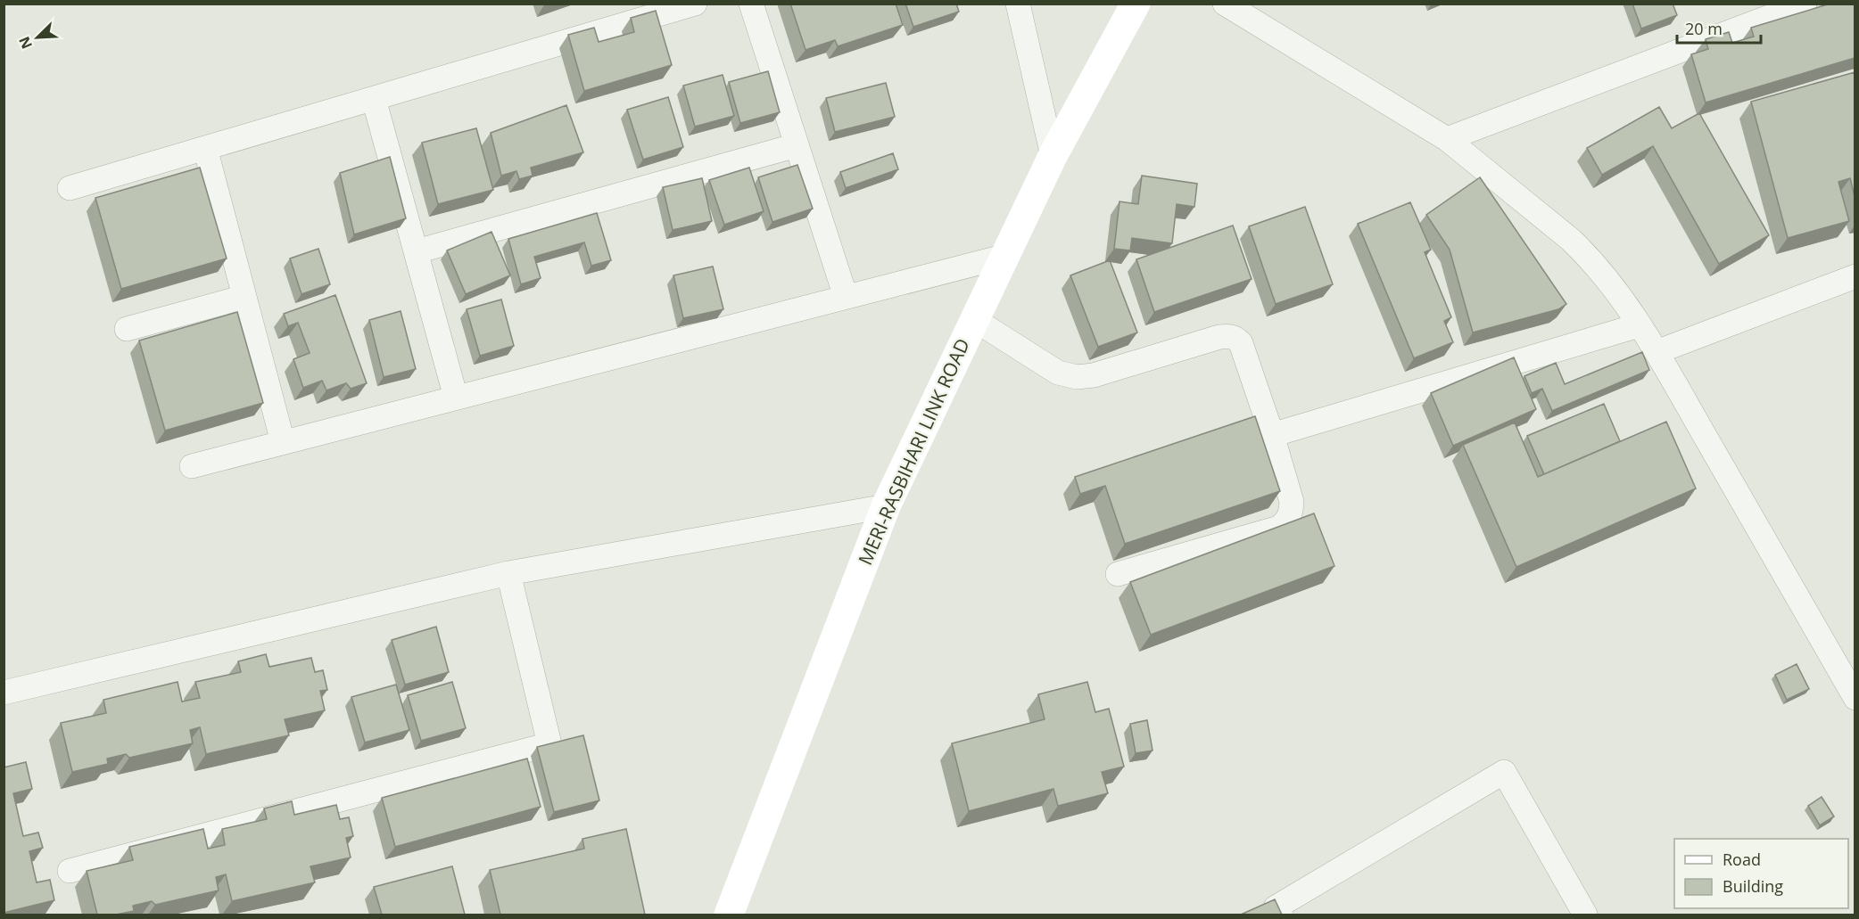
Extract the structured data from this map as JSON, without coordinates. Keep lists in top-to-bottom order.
{
  "streets": {
    "main road": ["MERI-RASBIHARI LINK ROAD"]
  },
  "legend": ["Road", "Building"],
  "scale_bar": "20 m",
  "north": "bottom left"
}
